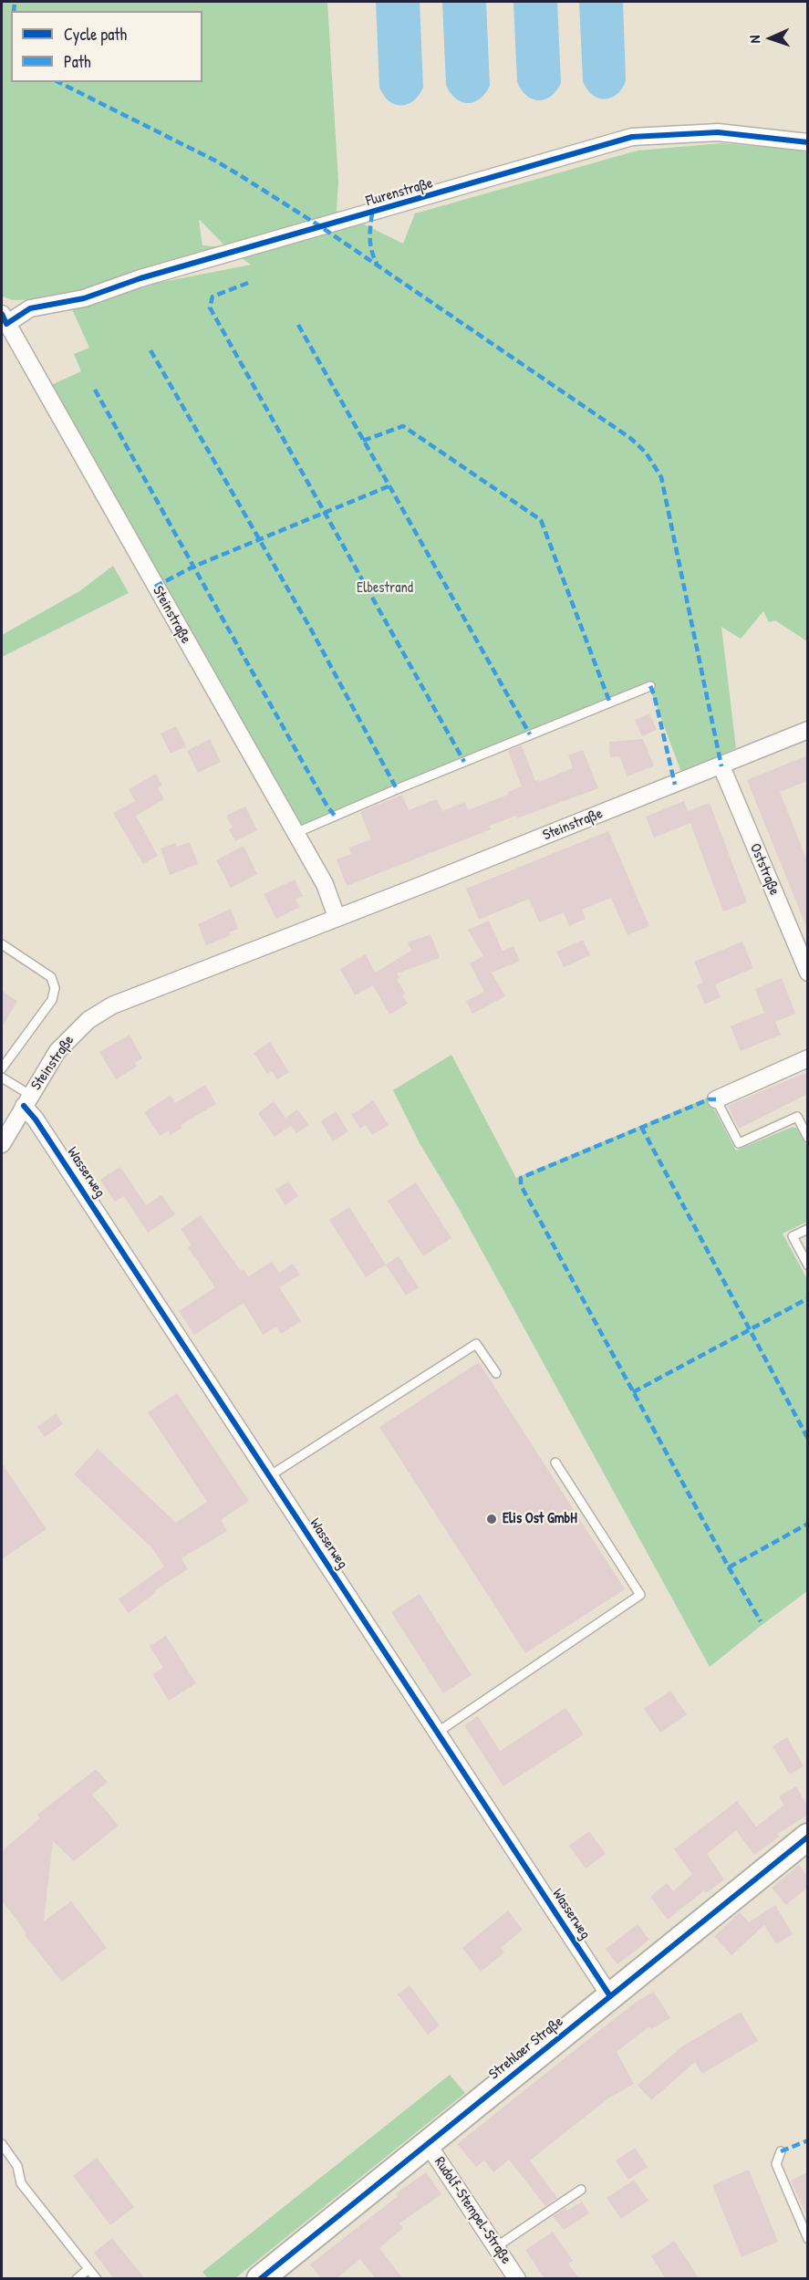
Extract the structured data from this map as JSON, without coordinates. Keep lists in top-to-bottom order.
{
  "streets": {
    "main road": ["Strehlaer Straße"],
    "street": [
      "Flurenstraße",
      "Steinstraße",
      "Oststraße",
      "Wasserweg",
      "Rudolf-Stempel-Straße"
    ]
  },
  "crossings": [
    ["Flurenstraße", "Steinstraße"],
    ["Steinstraße", "Oststraße"],
    ["Steinstraße", "Wasserweg"],
    ["Wasserweg", "Strehlaer Straße"],
    ["Strehlaer Straße", "Rudolf-Stempel-Straße"]
  ],
  "parks": ["Elbestrand"],
  "places": ["Elis Ost GmbH"],
  "legend": ["Cycle path", "Path"],
  "north": "left"
}
